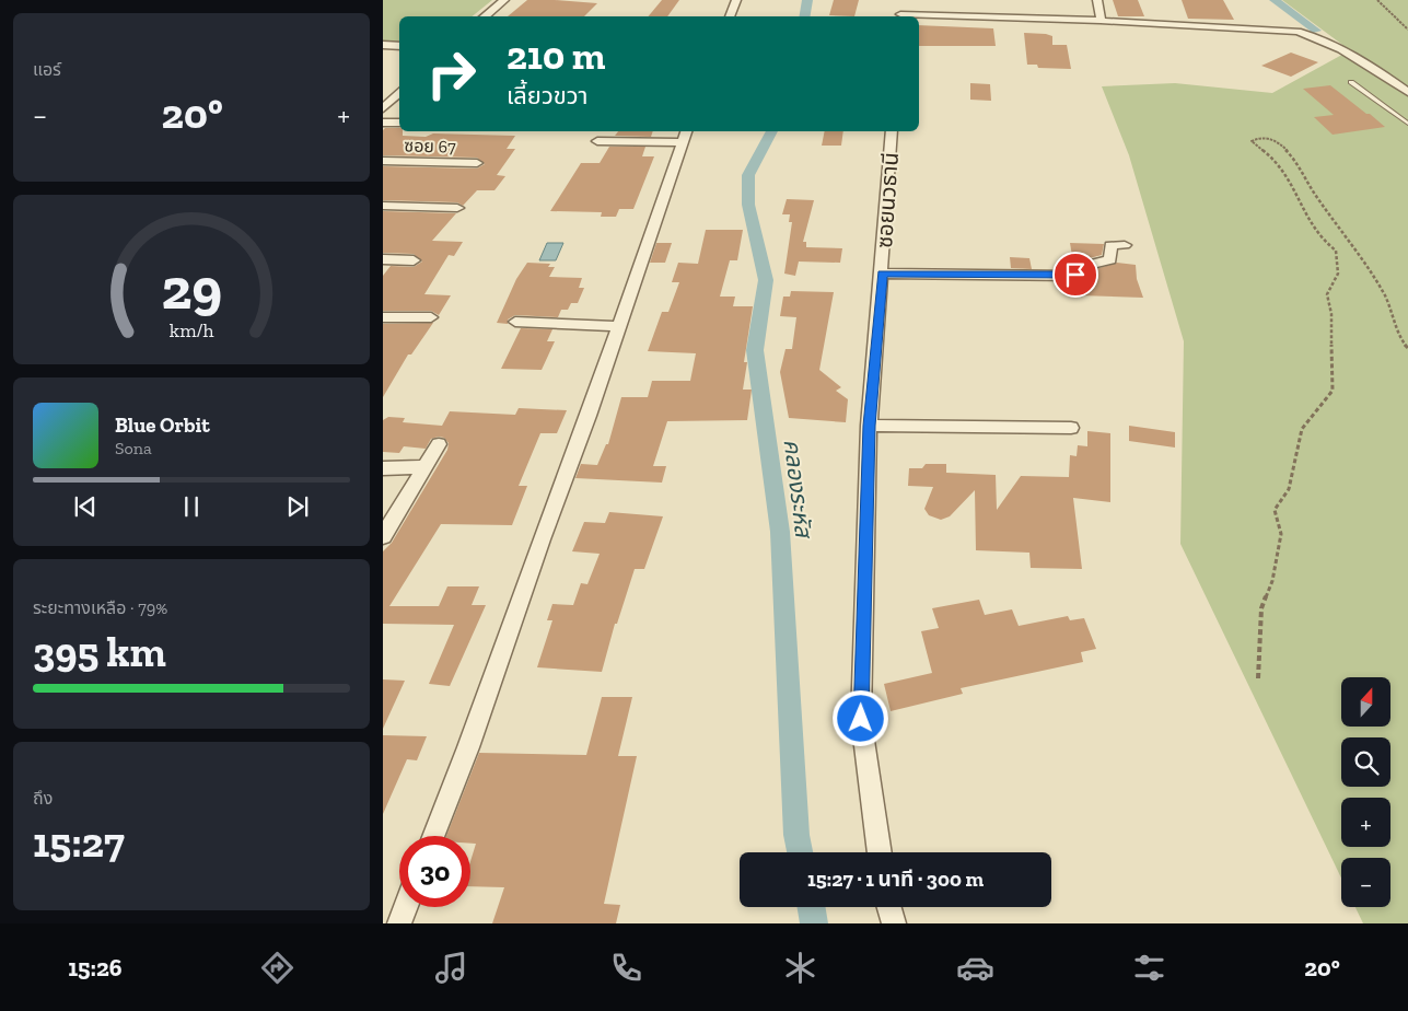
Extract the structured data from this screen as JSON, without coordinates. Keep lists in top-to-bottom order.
{
  "streets": {
    "street": ["ซอย 67", "ซอยนวธานี"]
  },
  "water": ["คลองระหัส"],
  "north": "top",
  "page": {
    "tile": [
      "แอร์",
      ["ระยะทางเหลือ · 79%", "395 km"],
      ["ถึง", "15:27"]
    ],
    "turn": ["210 m", "เลี้ยวขวา"],
    "heat": ["−", "20°", "+"],
    "song": ["Blue Orbit", "Sona"],
    "map_buttons": ["+", "−"],
    "limit": "30",
    "trip": "15:27 · 1 นาที · 300 m",
    "tabs": ["15:26", "20°"],
    "gauge": ["29", "km/h"]
  }
}
